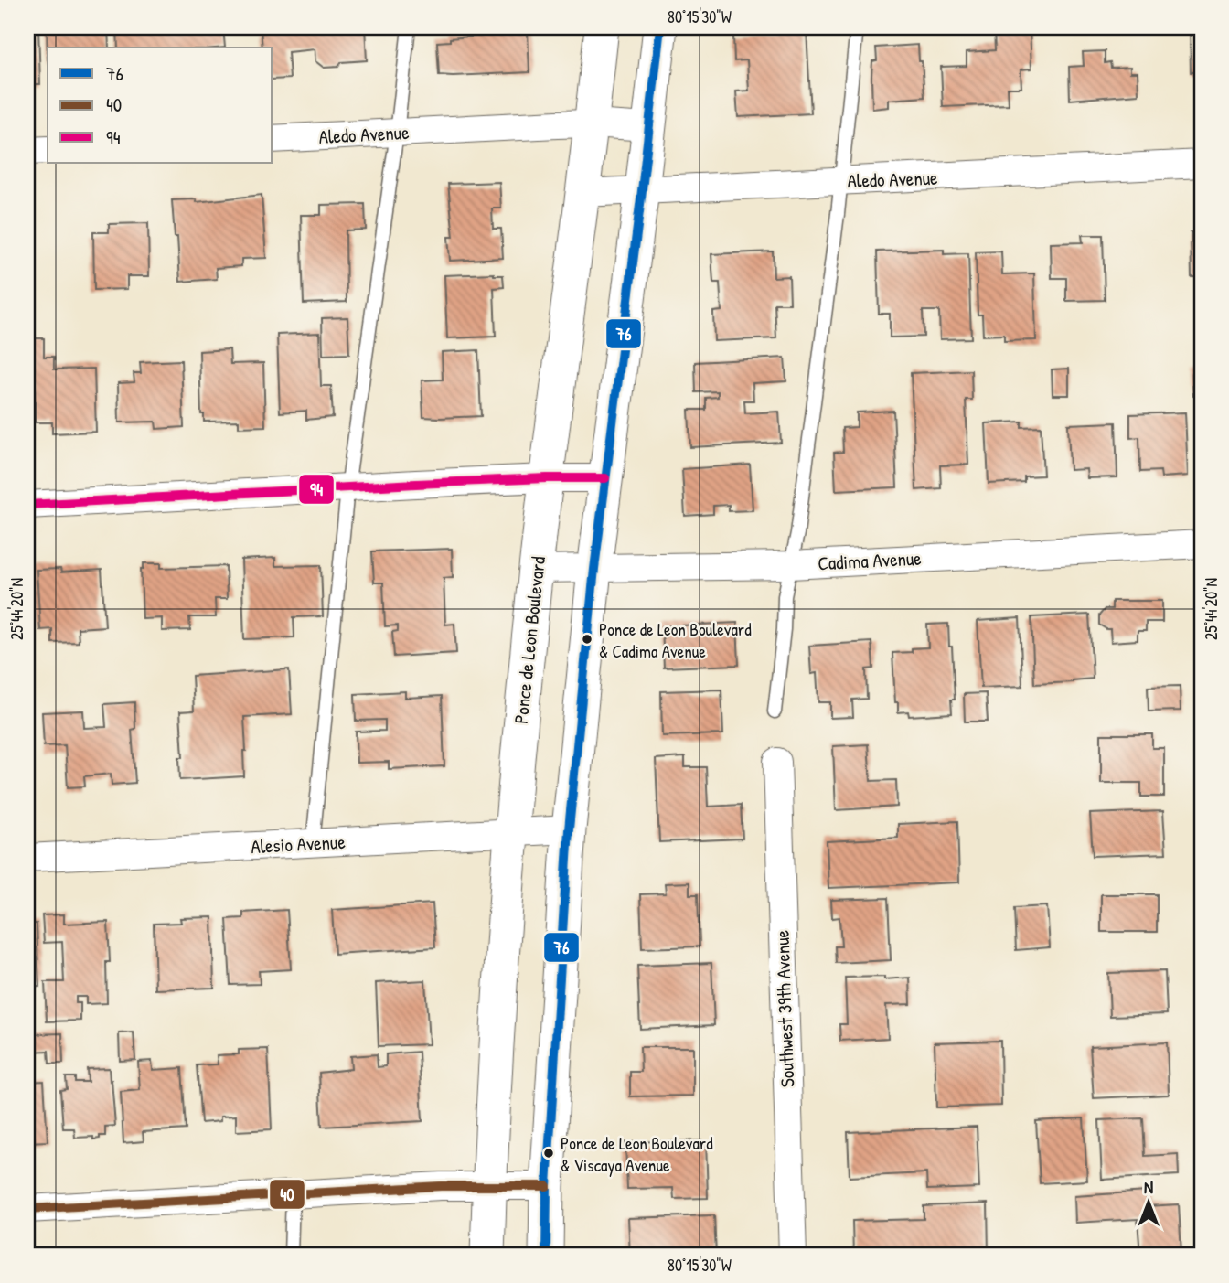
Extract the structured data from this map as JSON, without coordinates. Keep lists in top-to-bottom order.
{
  "streets": {
    "street": [
      "Aledo Avenue",
      "Cadima Avenue",
      "Ponce de Leon Boulevard",
      "Alesio Avenue",
      "Southwest 39th Avenue"
    ]
  },
  "crossings": [
    ["Aledo Avenue", "Ponce de Leon Boulevard"],
    ["Cadima Avenue", "Ponce de Leon Boulevard"],
    ["Ponce de Leon Boulevard", "Alesio Avenue"]
  ],
  "places": ["Ponce de Leon Boulevard & Cadima Avenue", "Ponce de Leon Boulevard & Viscaya Avenue"],
  "lines": ["transit line 76", "transit line 94", "transit line 40"],
  "legend": ["76", "40", "94"],
  "north": "top",
  "coordinates": ["80°15'30\"W", "25°44'20\"N"]
}
